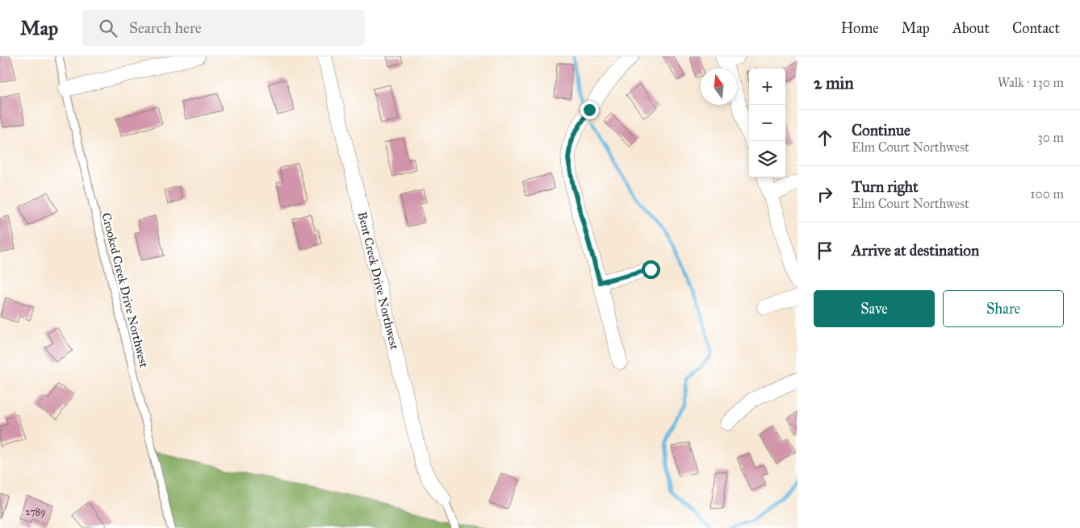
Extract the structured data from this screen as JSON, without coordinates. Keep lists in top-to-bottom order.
{
  "streets": {
    "street": ["Bent Creek Drive Northwest"],
    "lane": ["Crooked Creek Drive Northwest"]
  },
  "house_numbers": ["2789"],
  "north": "top",
  "page": {
    "header": "Map",
    "search": "Search here",
    "nav": [
      "Home",
      "Map",
      "About",
      "Contact"
    ],
    "heading": ["2 min", "Walk · 130 m"],
    "map_buttons": ["+", "−"],
    "list": [
      ["Continue", "Elm Court Northwest", "30 m"],
      ["Turn right", "Elm Court Northwest", "100 m"],
      "Arrive at destination"
    ],
    "buttons": ["Save", "Share"]
  }
}
